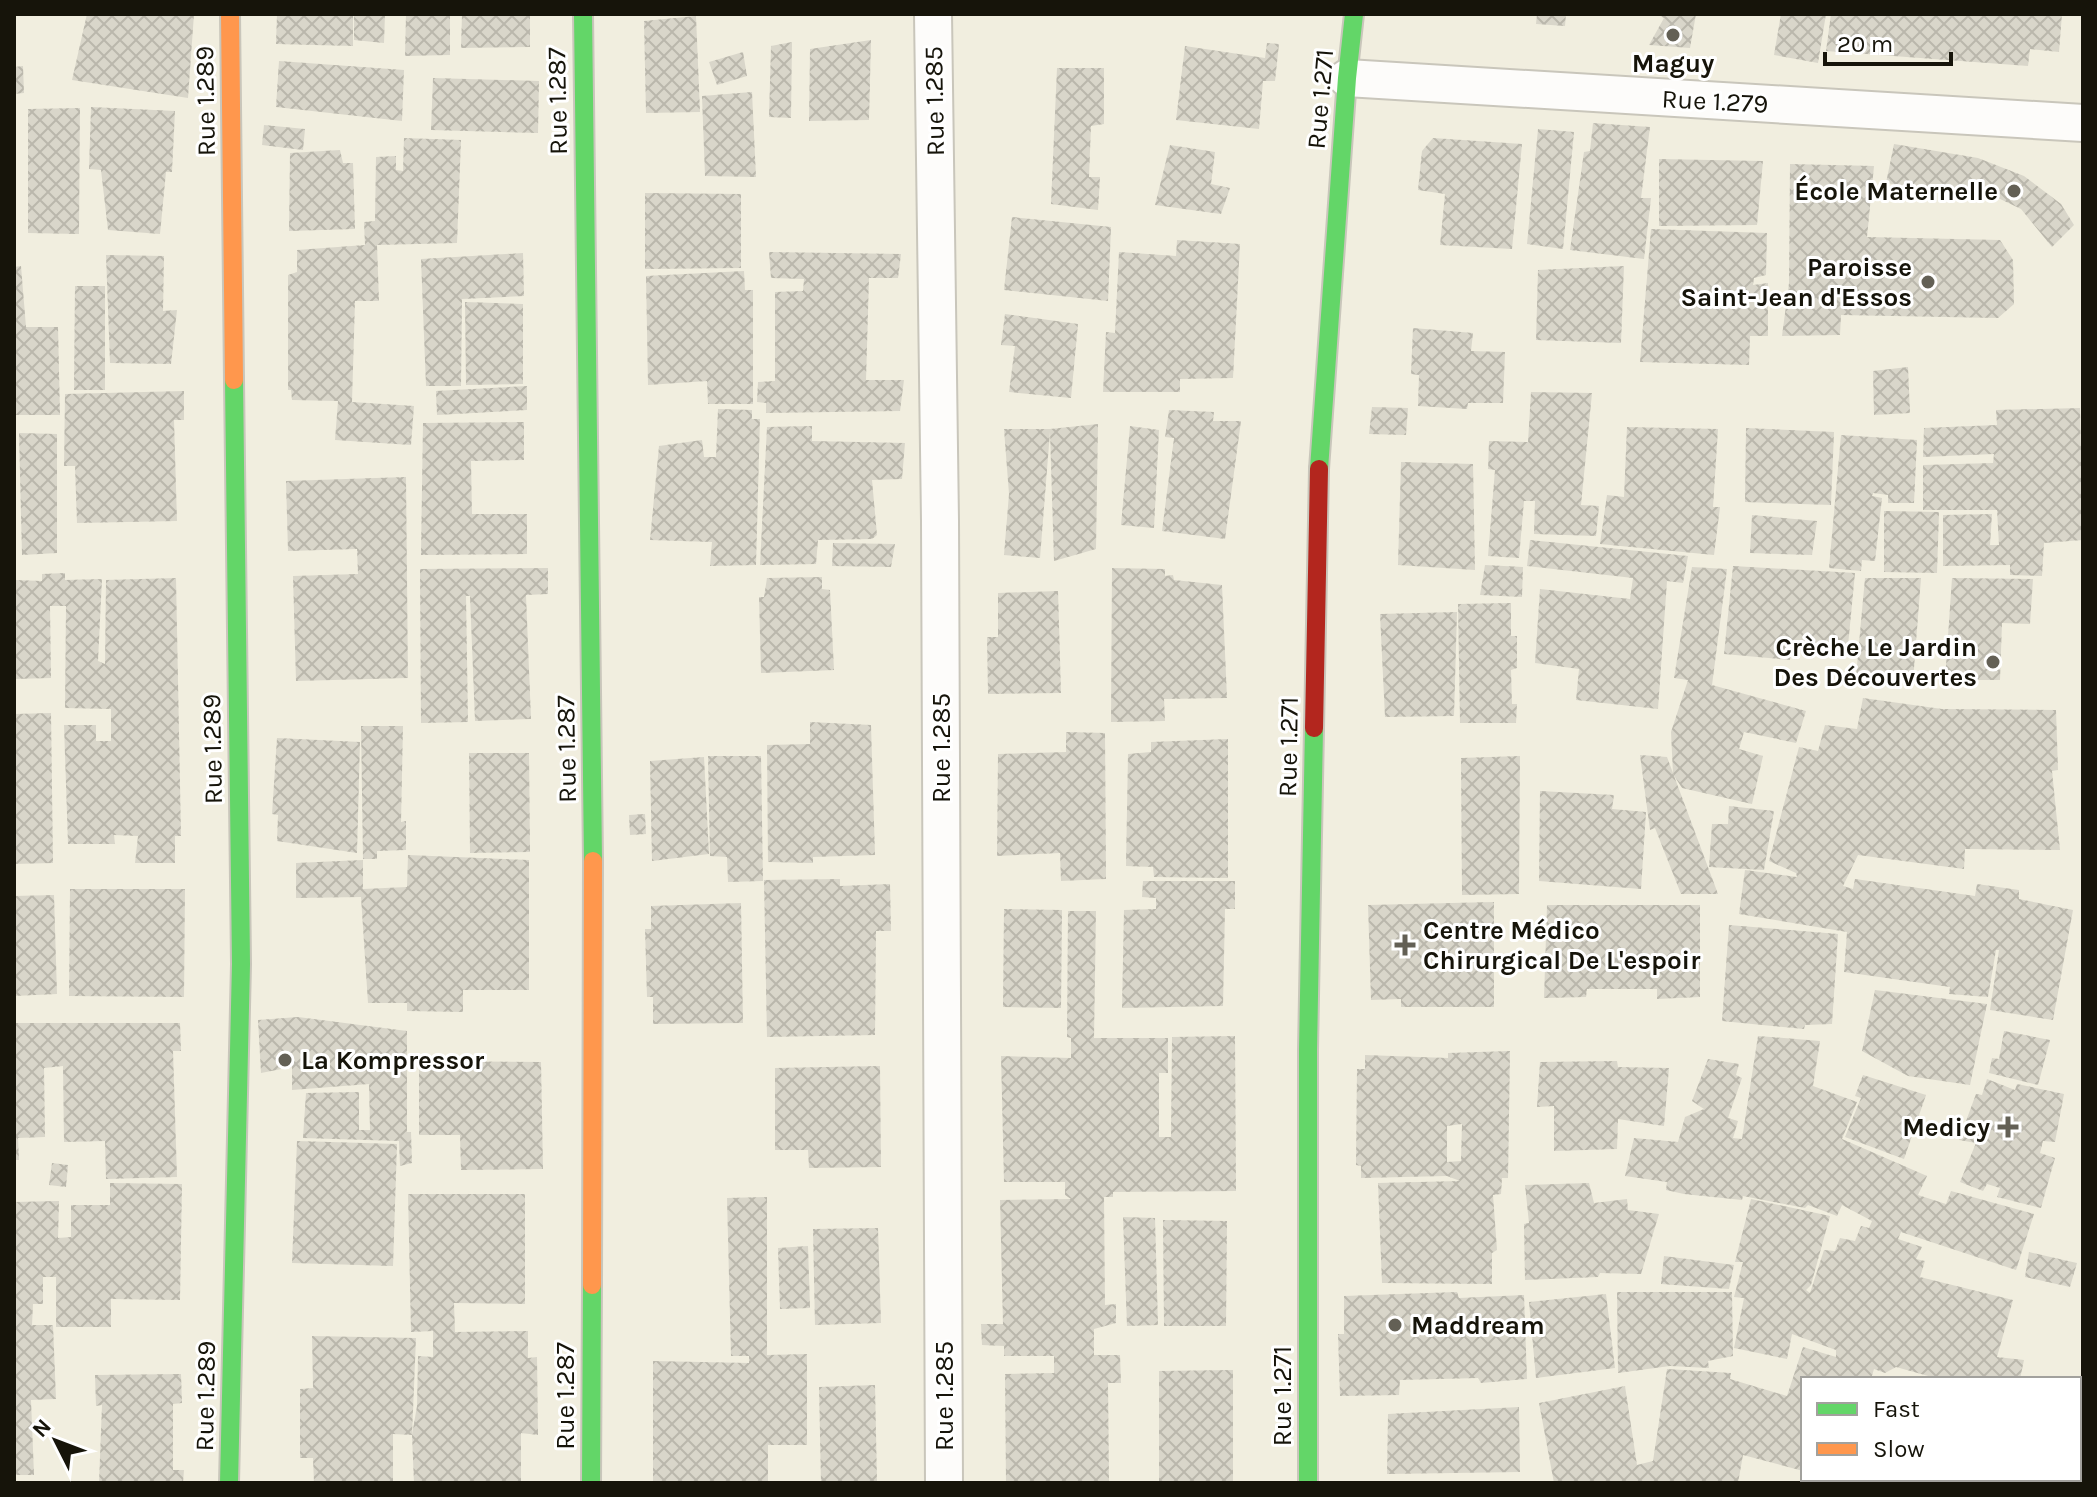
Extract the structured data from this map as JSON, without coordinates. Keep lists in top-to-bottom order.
{
  "streets": {
    "street": [
      "Rue 1.271",
      "Rue 1.289",
      "Rue 1.287",
      "Rue 1.285",
      "Rue 1.279"
    ]
  },
  "crossings": [
    ["Rue 1.271", "Rue 1.279"]
  ],
  "places": {
    "other": [
      "Maguy",
      "École Maternelle",
      "Paroisse Saint-Jean d'Essos",
      "Crèche Le Jardin Des Découvertes",
      "La Kompressor",
      "Maddream"
    ],
    "health": ["Centre Médico Chirurgical De L'espoir", "Medicy"]
  },
  "legend": ["Fast", "Slow"],
  "scale_bar": "20 m",
  "north": "top left"
}
